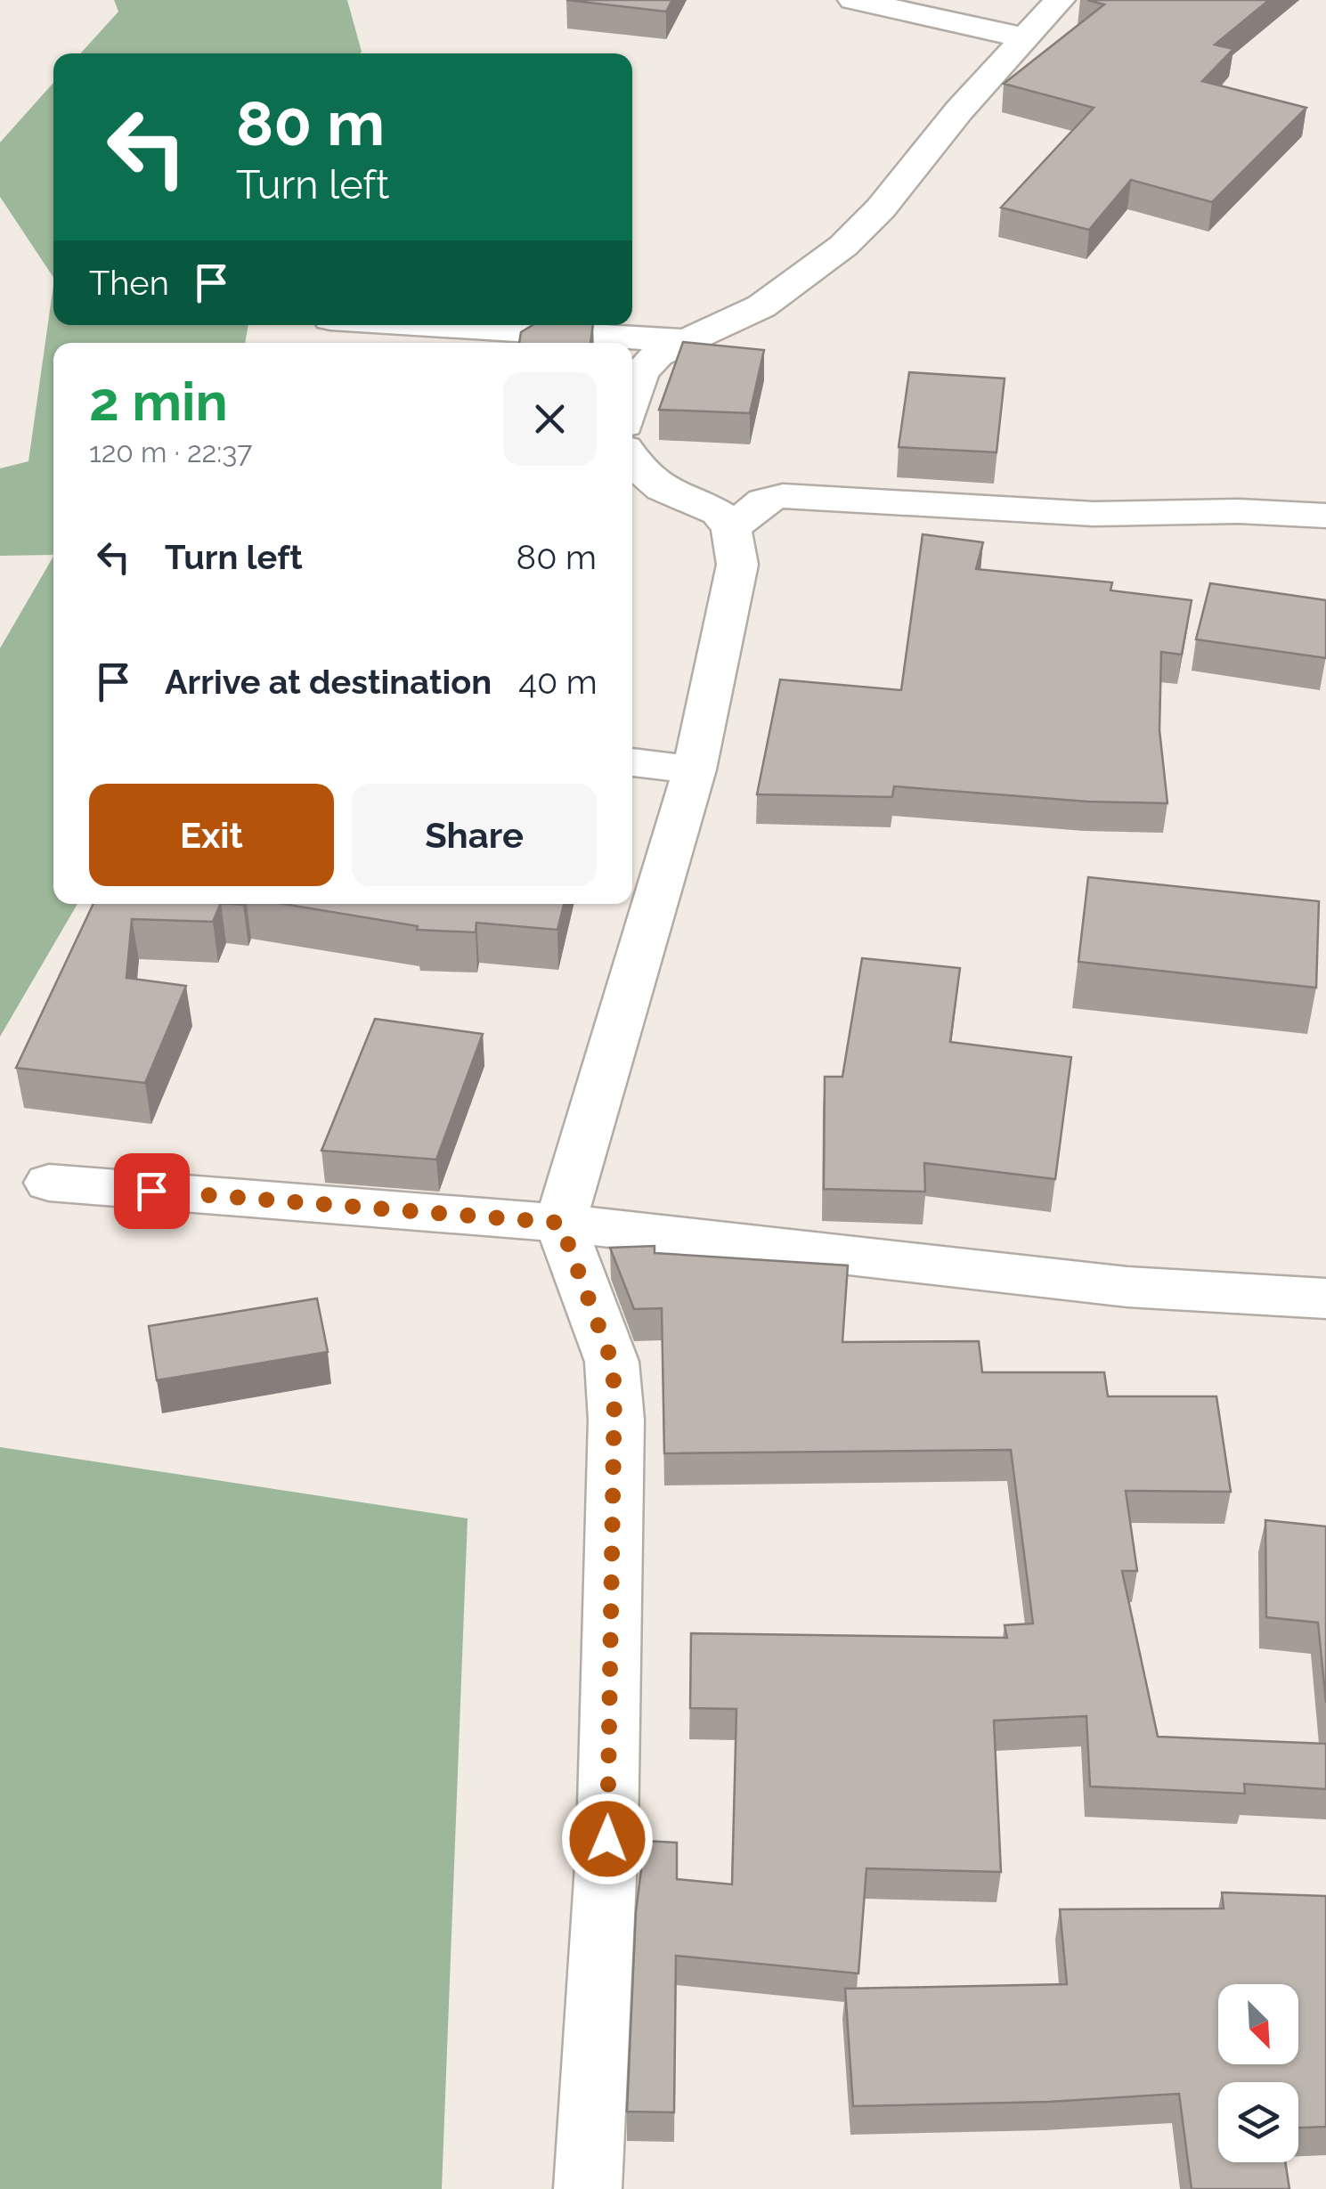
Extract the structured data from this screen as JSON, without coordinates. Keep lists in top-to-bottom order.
{
  "north": "bottom right",
  "page": {
    "turn": ["80 m", "Turn left"],
    "then": "Then",
    "heading": ["2 min", "120 m · 22:37"],
    "list": [
      {
        "name": "Turn left",
        "value": "80 m"
      },
      {
        "name": "Arrive at destination",
        "value": "40 m"
      }
    ],
    "buttons": ["Exit", "Share"]
  }
}
